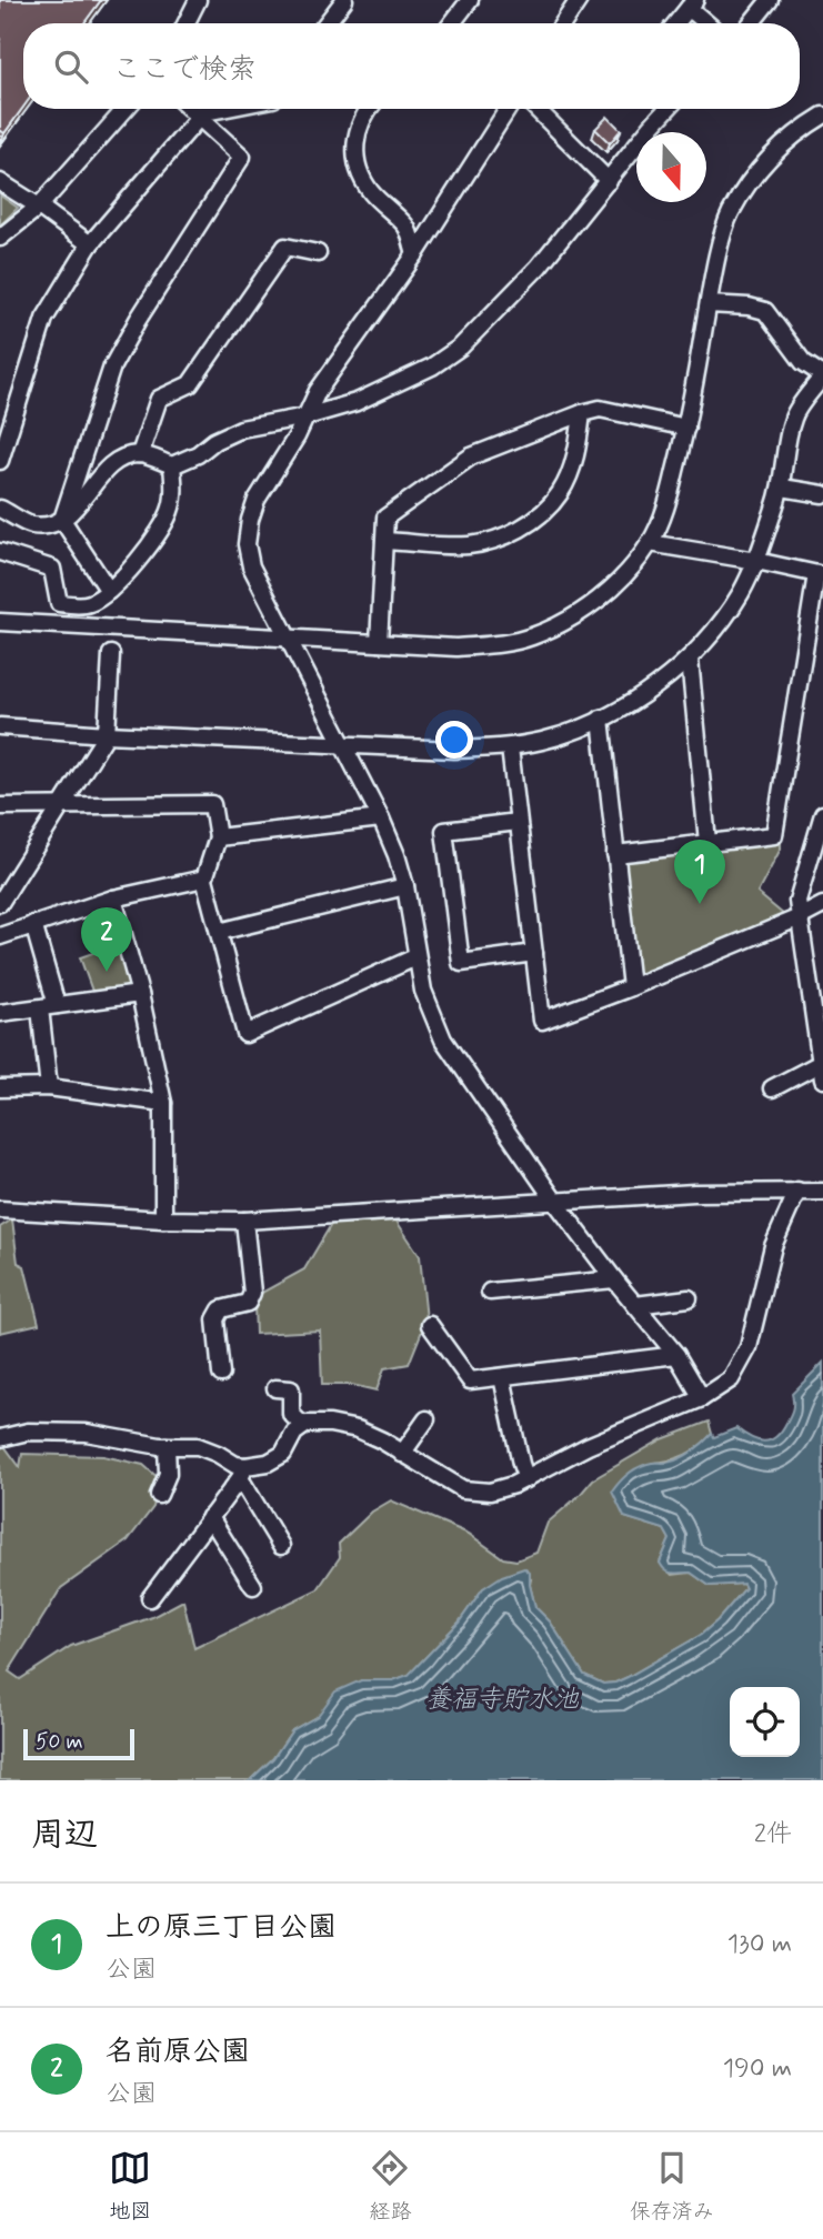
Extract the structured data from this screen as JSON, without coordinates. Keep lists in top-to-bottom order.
{
  "water": ["養福寺貯水池"],
  "scale_bar": "50 m",
  "north": "bottom",
  "page": {
    "search": "ここで検索",
    "pins": ["1", "2"],
    "scale": "50 m",
    "heading": ["周辺", "2件"],
    "list": [
      {
        "mark": "1",
        "name": "上の原三丁目公園",
        "note": "公園",
        "value": "130 m"
      },
      {
        "mark": "2",
        "name": "名前原公園",
        "note": "公園",
        "value": "190 m"
      }
    ],
    "nav": ["地図", "経路", "保存済み"]
  }
}
